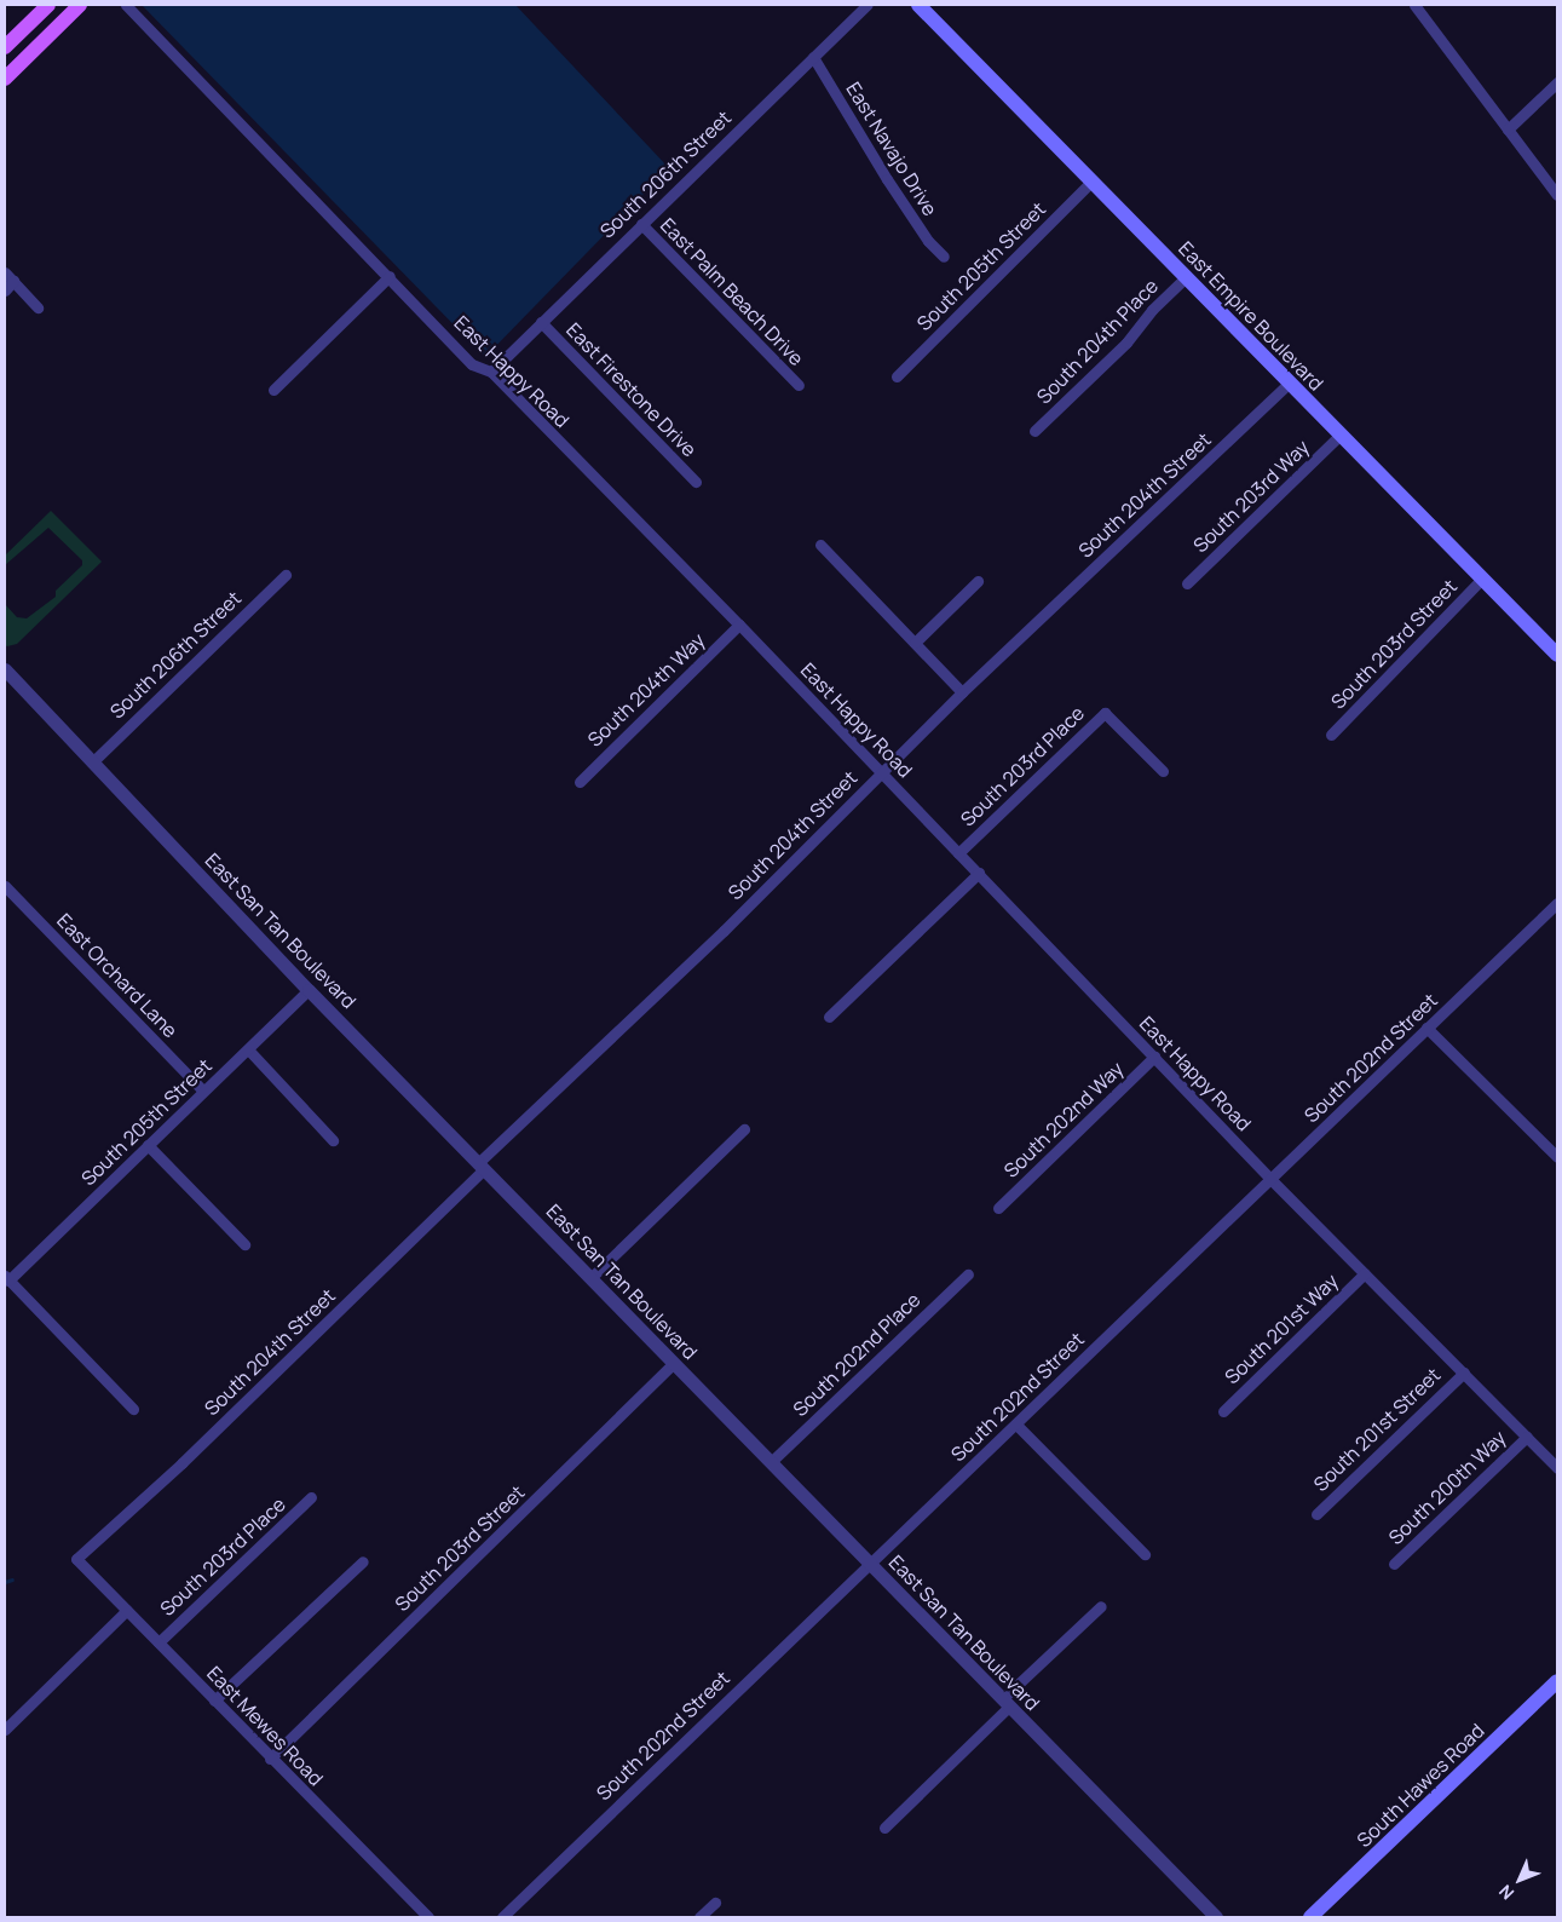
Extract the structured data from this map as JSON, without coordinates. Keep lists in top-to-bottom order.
{
  "streets": {
    "main road": ["East Empire Boulevard", "South Hawes Road"],
    "street": [
      "East Navajo Drive",
      "South 206th Street",
      "South 205th Street",
      "East Palm Beach Drive",
      "South 204th Place",
      "East Happy Road",
      "East Firestone Drive",
      "South 204th Street",
      "South 203rd Way",
      "South 203rd Street",
      "South 204th Way",
      "South 203rd Place",
      "East San Tan Boulevard",
      "East Orchard Lane",
      "South 202nd Street",
      "South 202nd Way",
      "South 201st Way",
      "South 202nd Place",
      "South 201st Street",
      "South 200th Way",
      "East Mewes Road"
    ]
  },
  "crossings": [
    ["East Navajo Drive", "South 206th Street"],
    ["South 206th Street", "East Palm Beach Drive"],
    ["South 206th Street", "East Happy Road"],
    ["South 206th Street", "East Firestone Drive"],
    ["South 206th Street", "East San Tan Boulevard"],
    ["South 205th Street", "East Empire Boulevard"],
    ["South 205th Street", "East San Tan Boulevard"],
    ["South 205th Street", "East Orchard Lane"],
    ["East Empire Boulevard", "South 204th Place"],
    ["East Empire Boulevard", "South 204th Street"],
    ["East Empire Boulevard", "South 203rd Way"],
    ["East Empire Boulevard", "South 203rd Street"],
    ["East Happy Road", "South 204th Street"],
    ["East Happy Road", "South 204th Way"],
    ["East Happy Road", "South 203rd Place"],
    ["East Happy Road", "South 202nd Street"],
    ["East Happy Road", "South 202nd Way"],
    ["East Happy Road", "South 201st Way"],
    ["East Happy Road", "South 201st Street"],
    ["East Happy Road", "South 200th Way"],
    ["South 204th Street", "East San Tan Boulevard"],
    ["South 204th Street", "East Mewes Road"],
    ["South 203rd Street", "East San Tan Boulevard"],
    ["South 203rd Street", "East Mewes Road"],
    ["South 203rd Place", "East Mewes Road"],
    ["East San Tan Boulevard", "South 202nd Street"],
    ["East San Tan Boulevard", "South 202nd Place"]
  ],
  "north": "bottom left"
}
